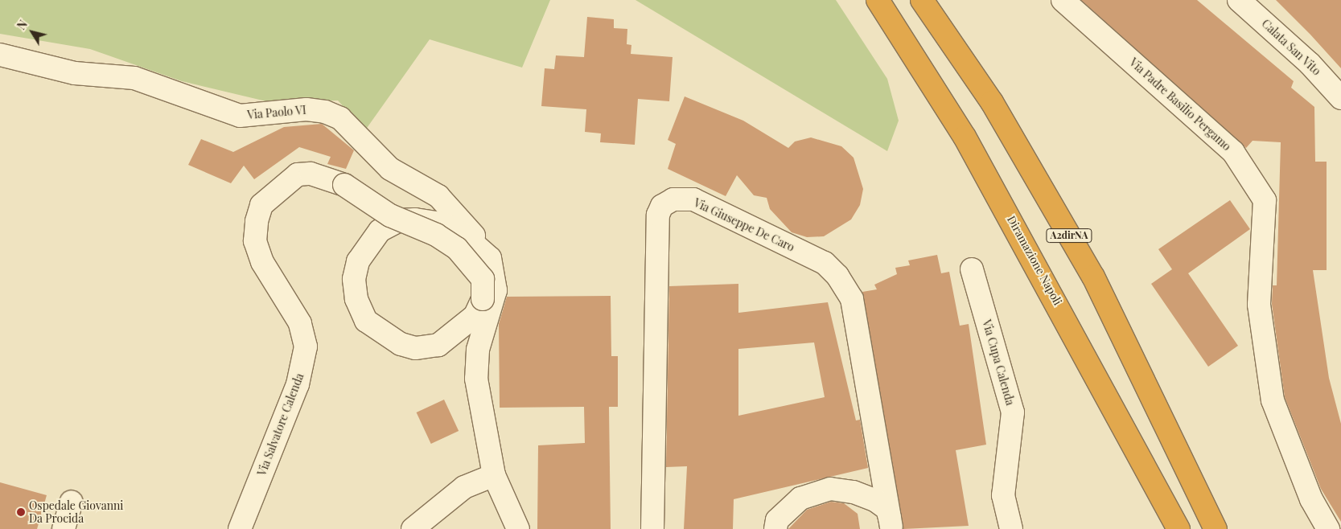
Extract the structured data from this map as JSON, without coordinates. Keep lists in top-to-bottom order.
{
  "streets": {
    "highway": ["A2dirNA", "Diramazione Napoli"],
    "street": [
      "Calata San Vito",
      "Via Padre Basilio Pergamo",
      "Via Paolo VI",
      "Via Giuseppe De Caro",
      "Via Cupa Calenda",
      "Via Salvatore Calenda"
    ]
  },
  "crossings": [
    ["Via Paolo VI", "Via Salvatore Calenda"]
  ],
  "places": ["Ospedale Giovanni Da Procida"],
  "north": "top left"
}
